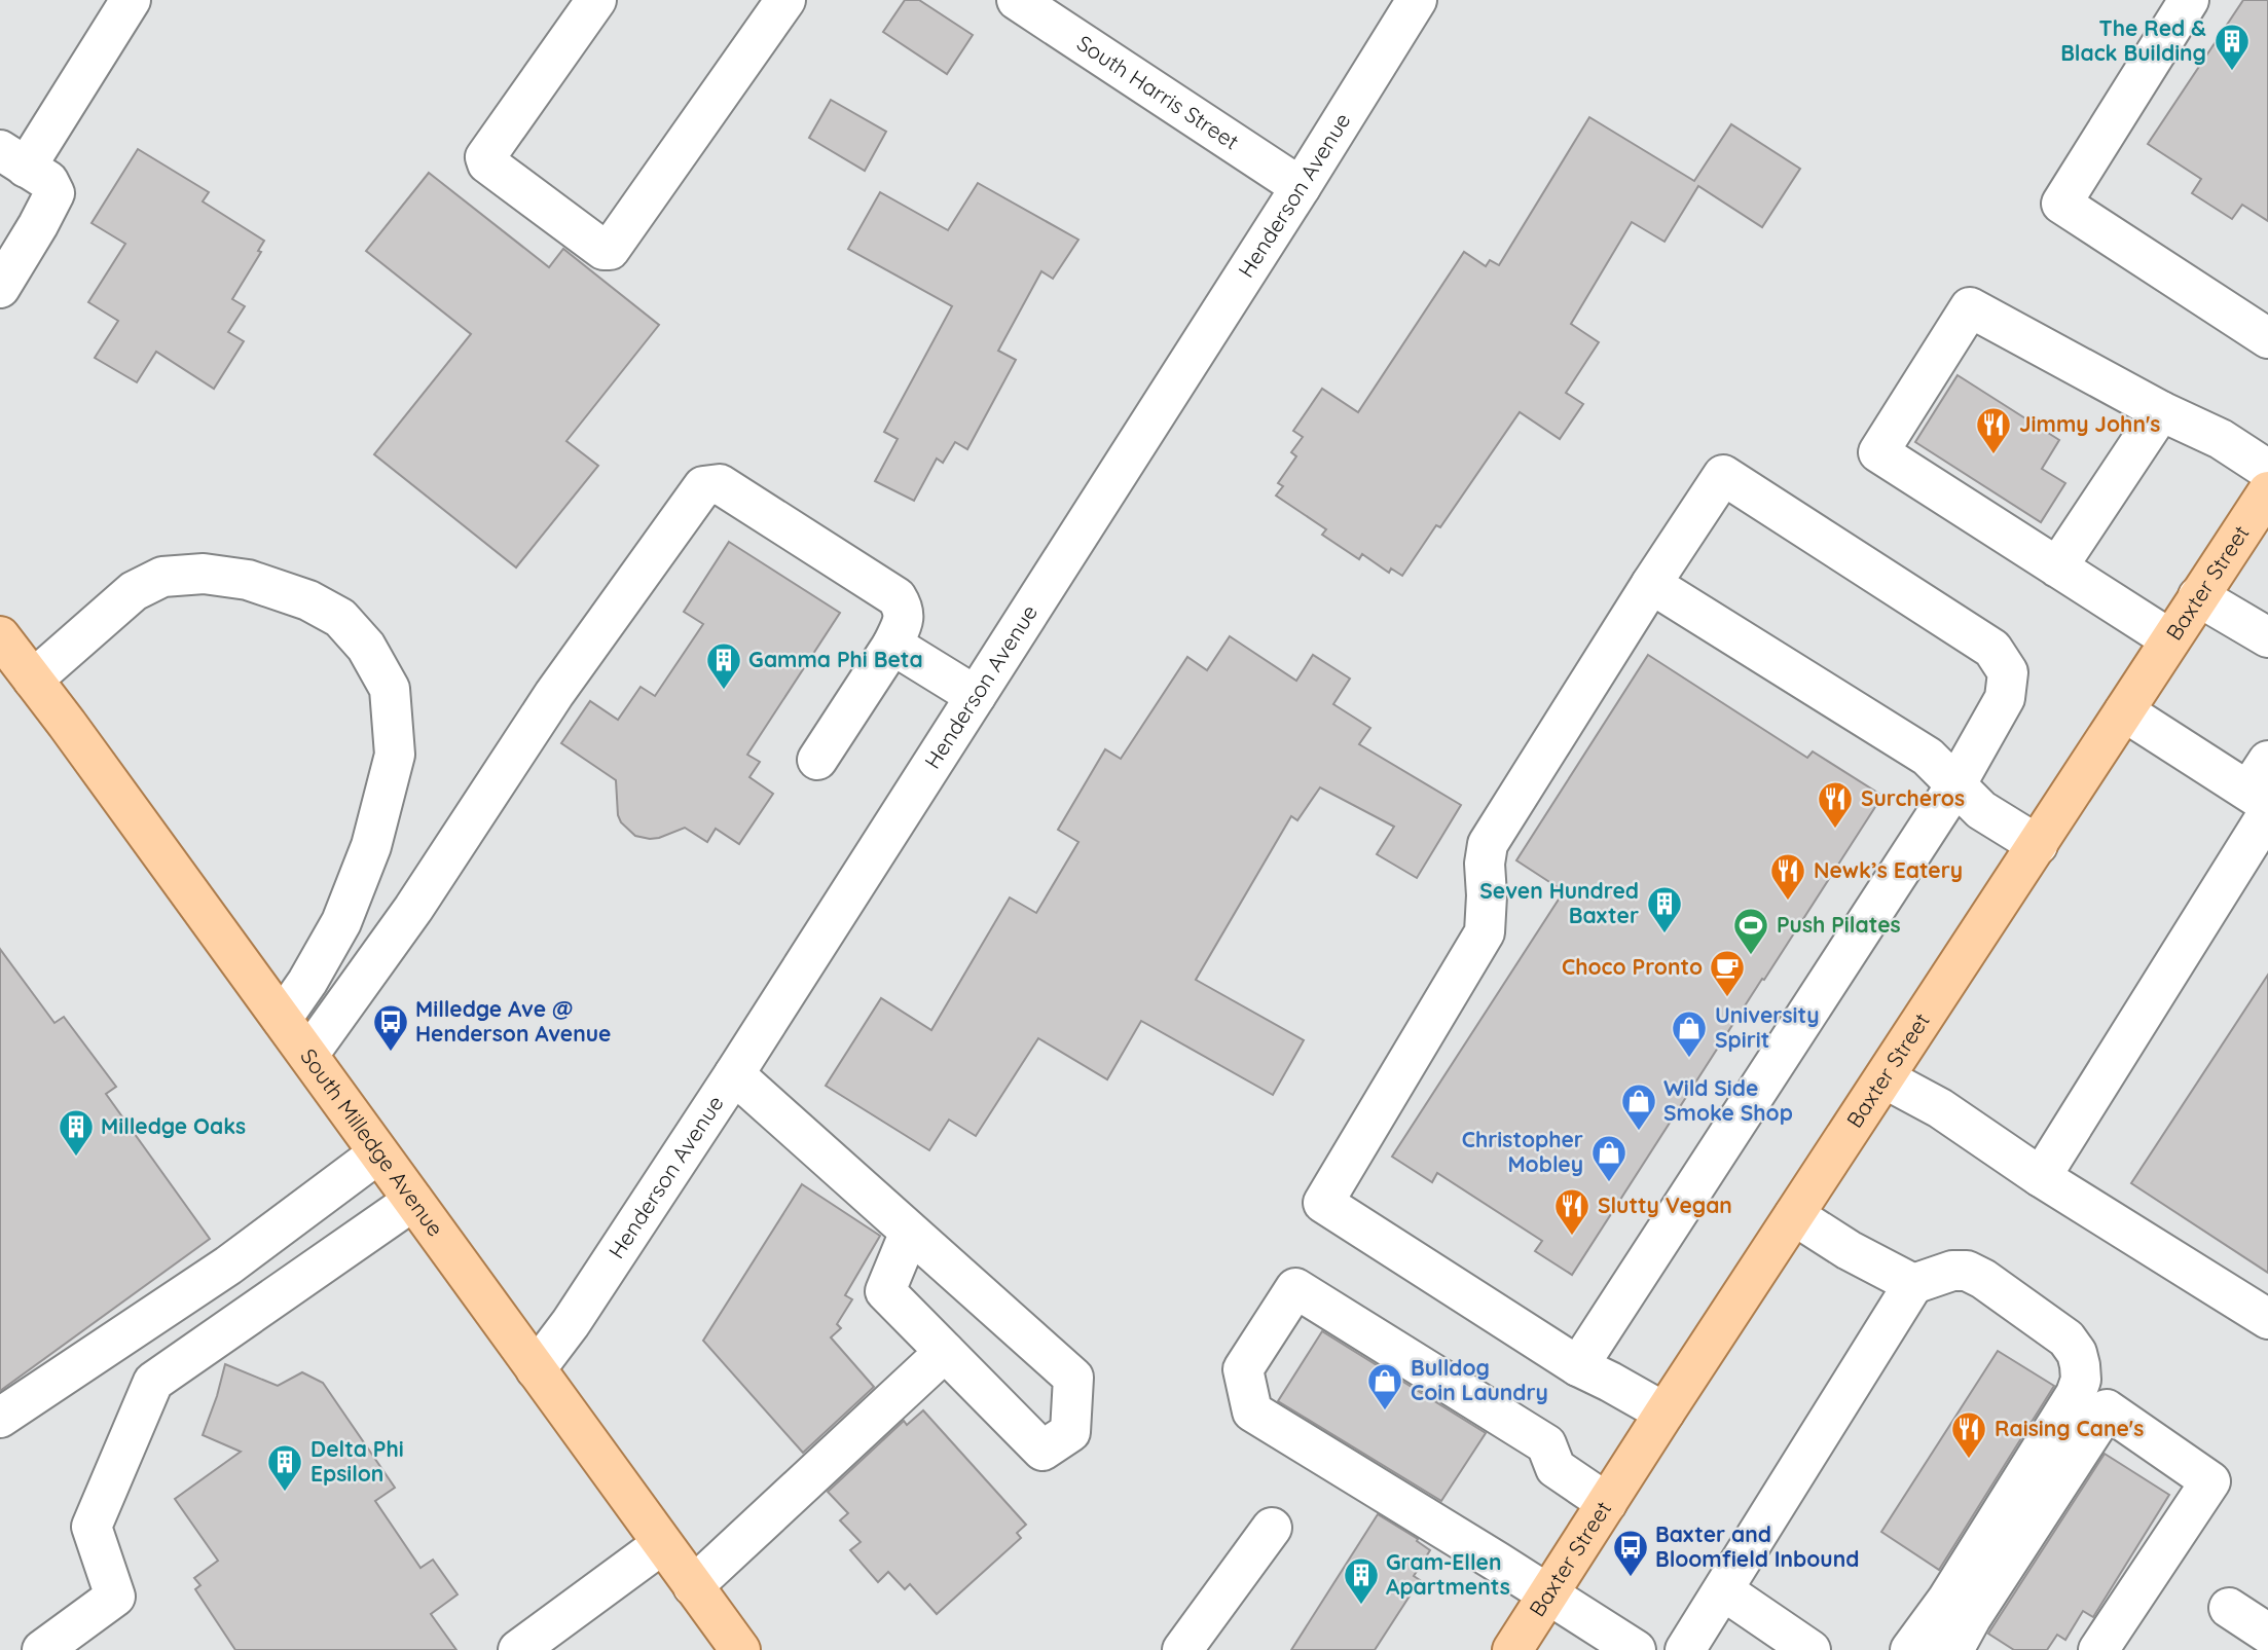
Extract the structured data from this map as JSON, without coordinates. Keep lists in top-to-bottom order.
{
  "streets": {
    "main road": ["Baxter Street", "South Milledge Avenue"],
    "street": ["South Harris Street", "Henderson Avenue"]
  },
  "crossings": [
    ["South Harris Street", "Henderson Avenue"],
    ["Henderson Avenue", "South Milledge Avenue"]
  ],
  "places": {
    "building": [
      "The Red & Black Building",
      "Gamma Phi Beta",
      "Seven Hundred Baxter",
      "Milledge Oaks",
      "Delta Phi Epsilon",
      "Gram-Ellen Apartments"
    ],
    "restaurant": [
      "Jimmy John's",
      "Surcheros",
      "Newk’s Eatery",
      "Slutty Vegan",
      "Raising Cane's"
    ],
    "sports": ["Push Pilates"],
    "cafe": ["Choco Pronto"],
    "bus stop": ["Milledge Ave @ Henderson Avenue", "Baxter and Bloomfield Inbound"],
    "shop": [
      "University Spirit",
      "Wild Side Smoke Shop",
      "Christopher Mobley",
      "Bulldog Coin Laundry"
    ]
  }
}
